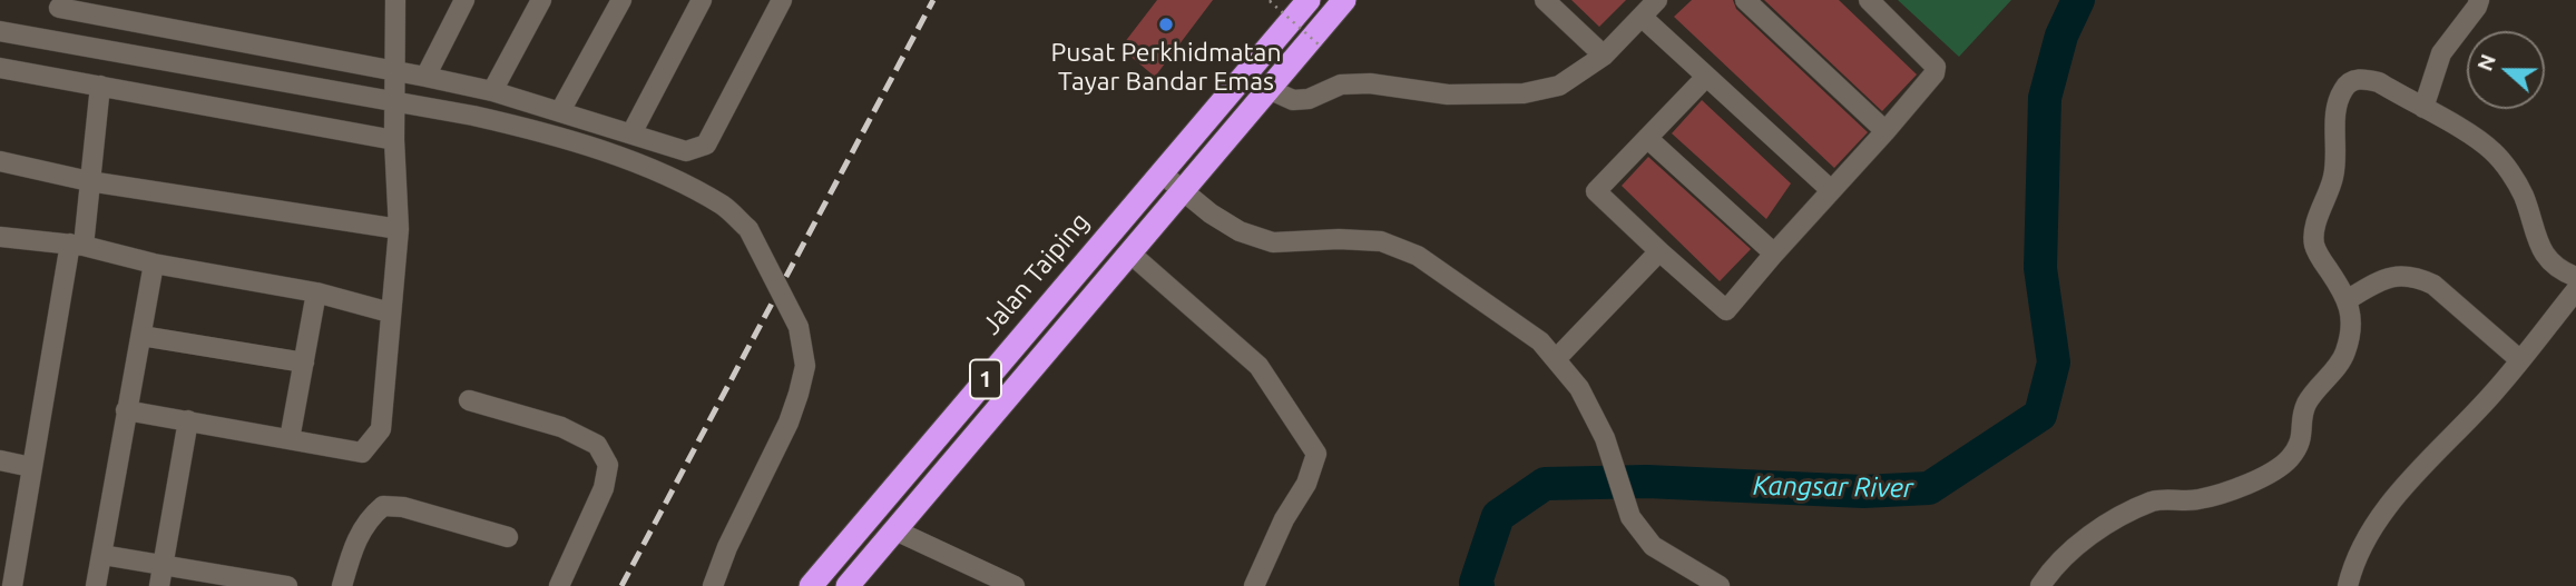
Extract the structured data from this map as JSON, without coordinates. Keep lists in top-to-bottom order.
{
  "streets": {
    "highway": ["Jalan Taiping", "1"]
  },
  "water": ["Kangsar River"],
  "places": ["Pusat Perkhidmatan Tayar Bandar Emas"],
  "north": "left"
}
